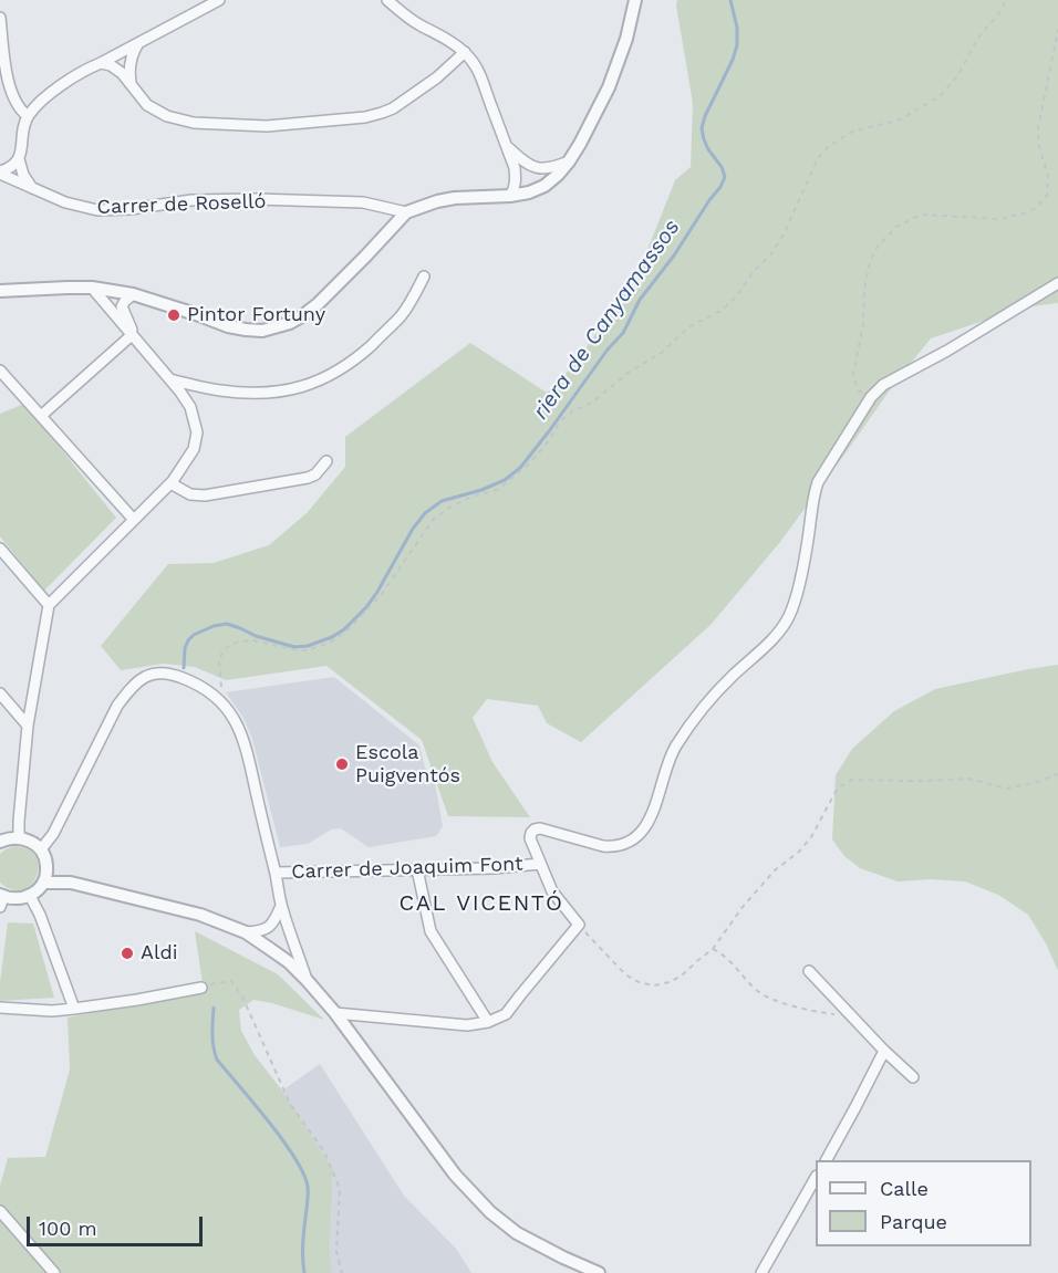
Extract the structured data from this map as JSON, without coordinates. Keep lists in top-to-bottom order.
{
  "streets": {
    "street": ["Carrer de Roselló", "Carrer de Joaquim Font"]
  },
  "districts": ["CAL VICENTÓ"],
  "water": ["riera de Canyamassos"],
  "places": ["Pintor Fortuny", "Escola Puigventós", "Aldi"],
  "legend": ["Calle", "Parque"],
  "scale_bar": "100 m"
}
